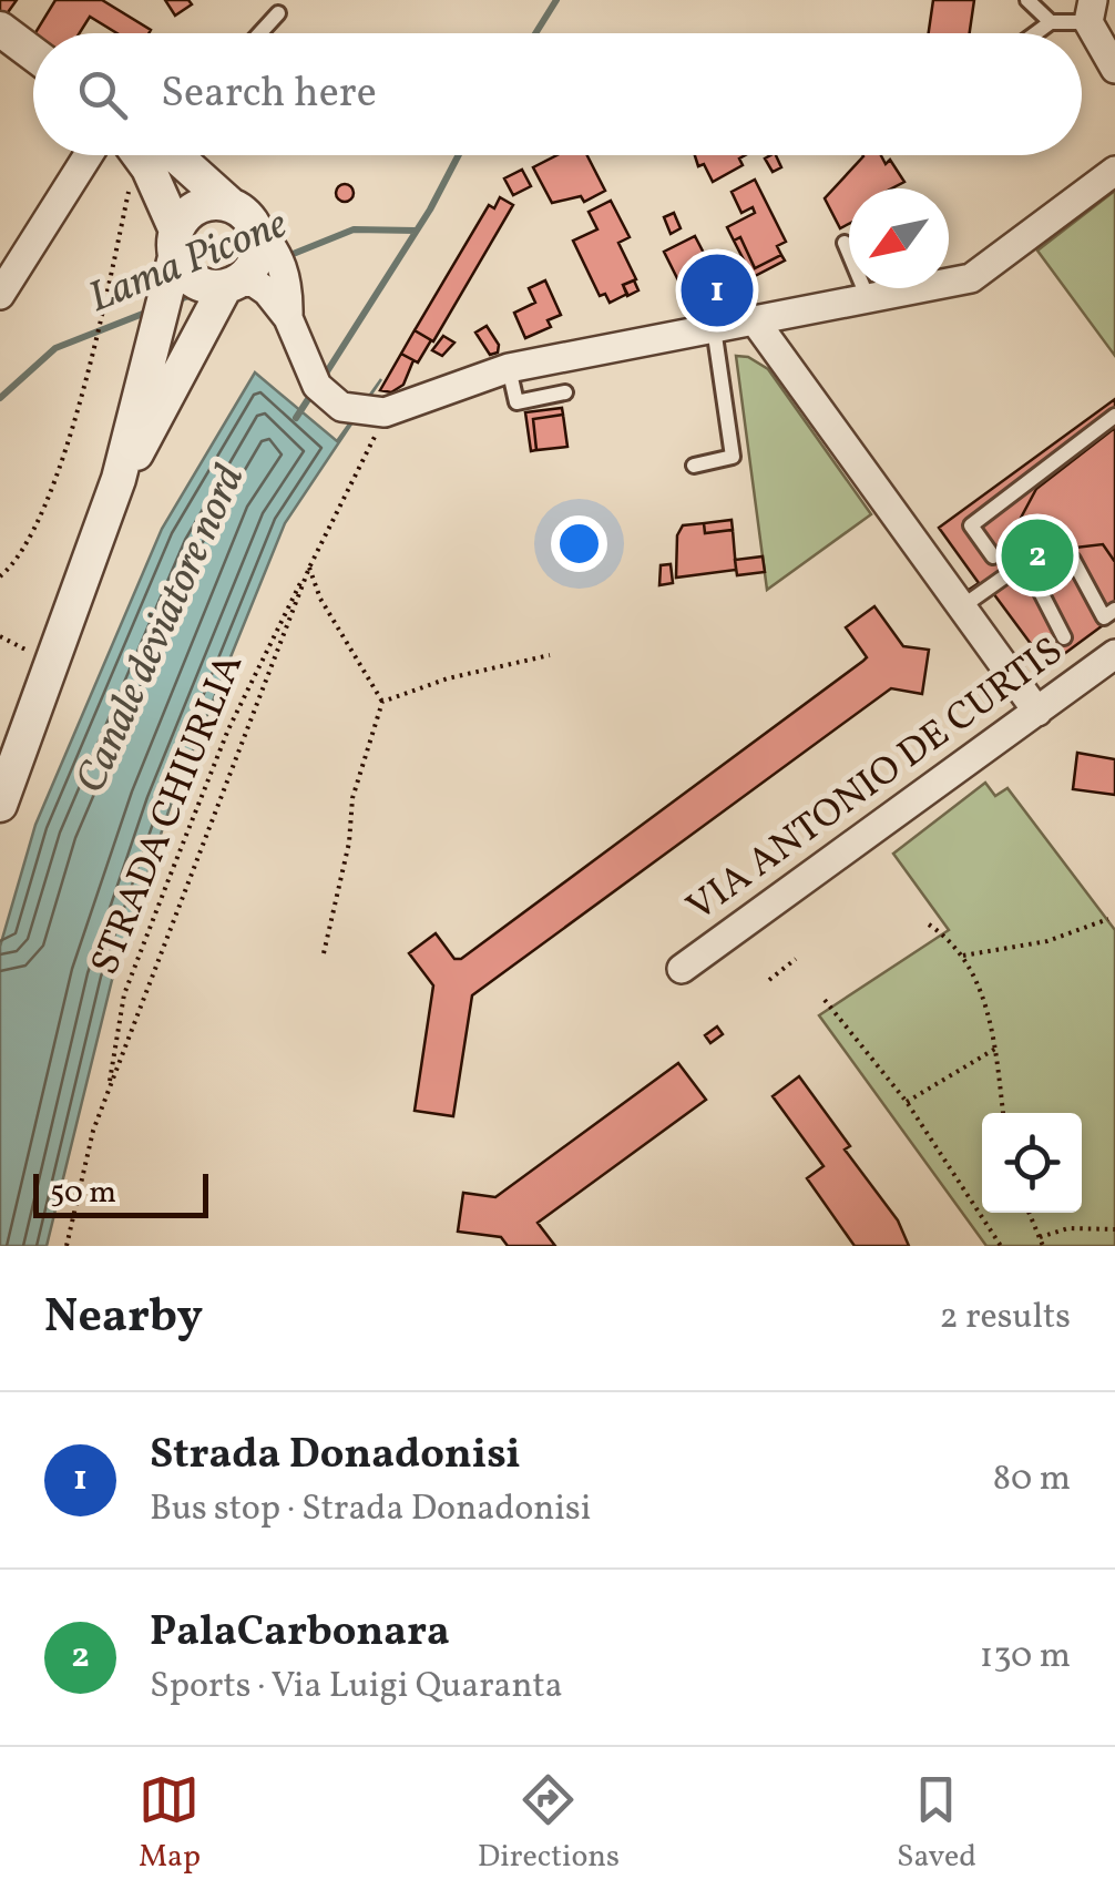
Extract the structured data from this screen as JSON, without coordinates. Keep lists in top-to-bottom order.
{
  "streets": {
    "street": ["VIA ANTONIO DE CURTIS"],
    "path": ["STRADA CHIURLIA"]
  },
  "water": ["Lama Picone", "Canale deviatore nord"],
  "scale_bar": "50 m",
  "north": "bottom left",
  "page": {
    "search": "Search here",
    "pins": ["1", "2"],
    "scale": "50 m",
    "heading": ["Nearby", "2 results"],
    "list": [
      {
        "mark": "1",
        "name": "Strada Donadonisi",
        "note": "Bus stop · Strada Donadonisi",
        "value": "80 m"
      },
      {
        "mark": "2",
        "name": "PalaCarbonara",
        "note": "Sports · Via Luigi Quaranta",
        "value": "130 m"
      }
    ],
    "nav": ["Map", "Directions", "Saved"]
  }
}
